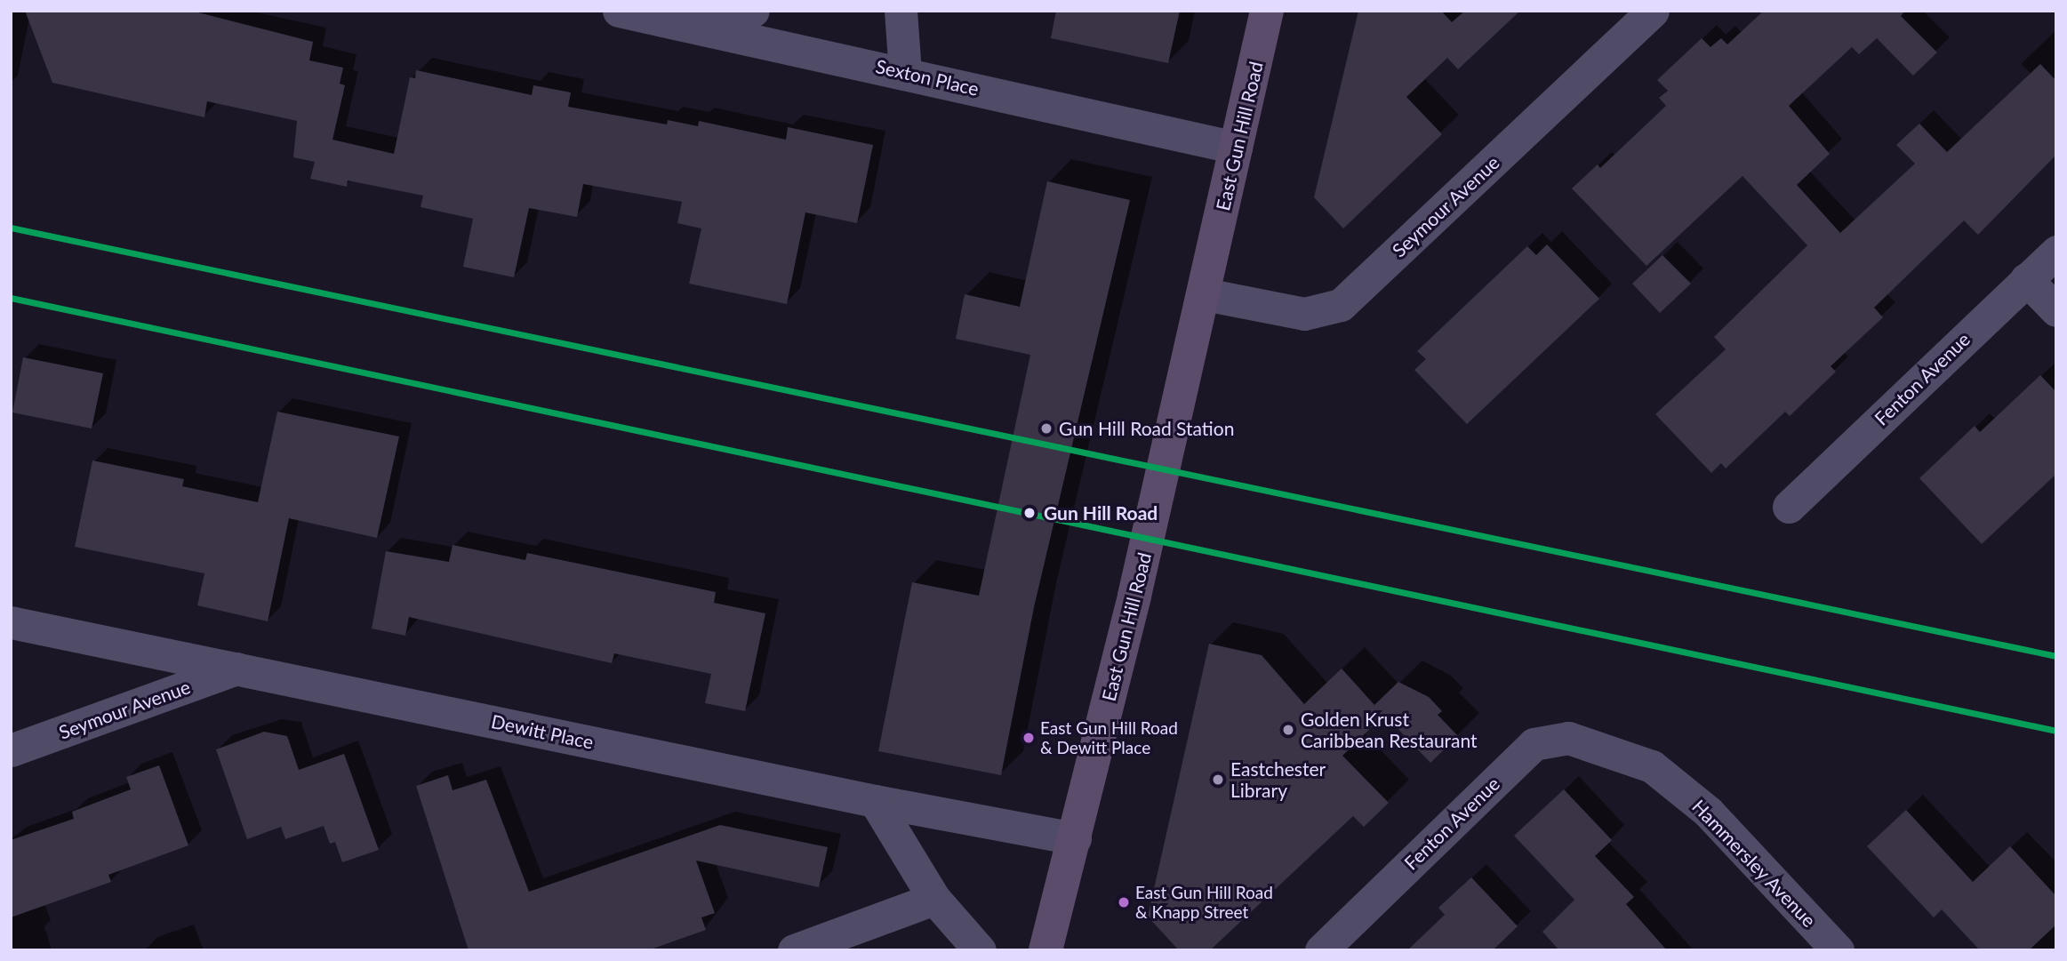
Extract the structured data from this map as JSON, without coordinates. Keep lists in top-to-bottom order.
{
  "streets": {
    "main road": ["East Gun Hill Road"],
    "street": [
      "Sexton Place",
      "Seymour Avenue",
      "Fenton Avenue",
      "Dewitt Place",
      "Hammersley Avenue"
    ]
  },
  "crossings": [
    ["Sexton Place", "East Gun Hill Road"],
    ["East Gun Hill Road", "Seymour Avenue"],
    ["East Gun Hill Road", "Dewitt Place"],
    ["Seymour Avenue", "Dewitt Place"],
    ["Fenton Avenue", "Hammersley Avenue"]
  ],
  "places": [
    "Gun Hill Road Station",
    "Gun Hill Road",
    "Golden Krust Caribbean Restaurant",
    "East Gun Hill Road & Dewitt Place",
    "Eastchester Library",
    "East Gun Hill Road & Knapp Street"
  ]
}
